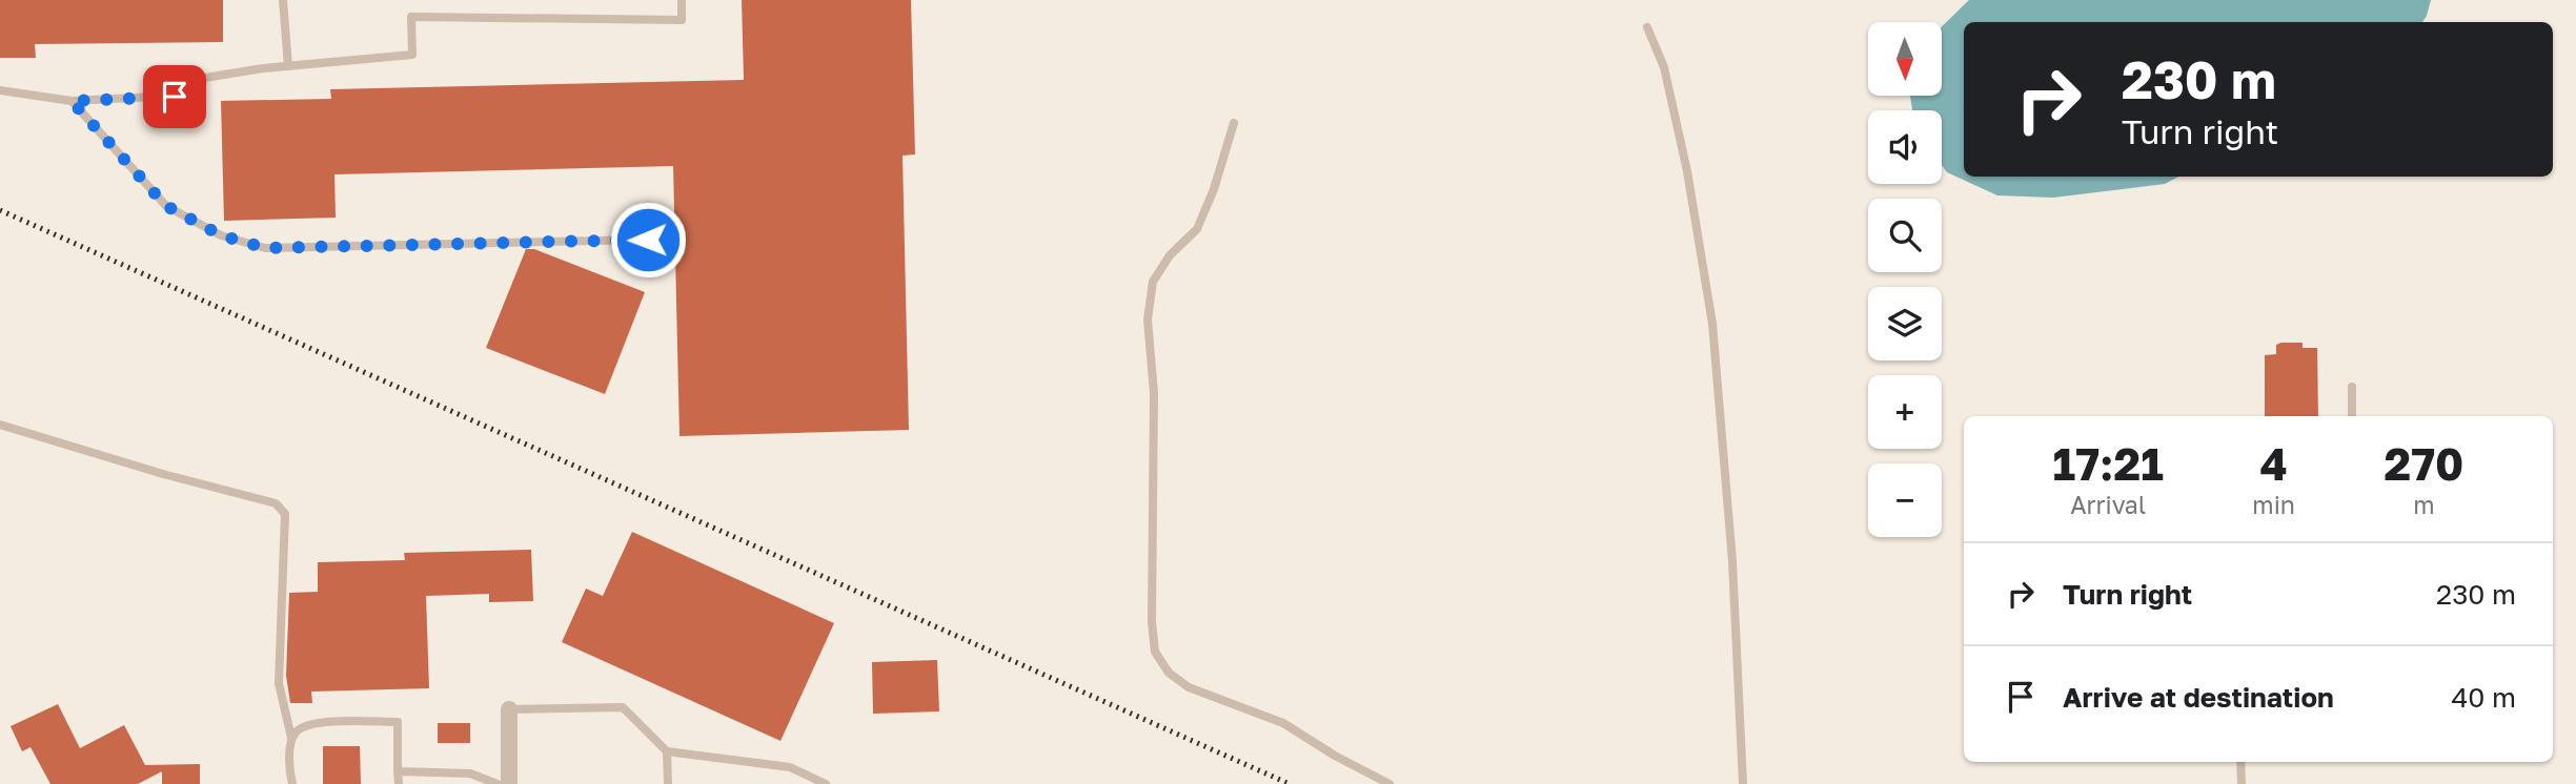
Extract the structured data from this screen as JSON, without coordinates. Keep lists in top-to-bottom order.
{
  "north": "bottom",
  "page": {
    "map_buttons": ["+", "−"],
    "turn": ["230 m", "Turn right"],
    "eta": [
      "17:21",
      "Arrival",
      "4",
      "min",
      "270",
      "m"
    ],
    "list": [
      {
        "name": "Turn right",
        "value": "230 m"
      },
      {
        "name": "Arrive at destination",
        "value": "40 m"
      }
    ]
  }
}
